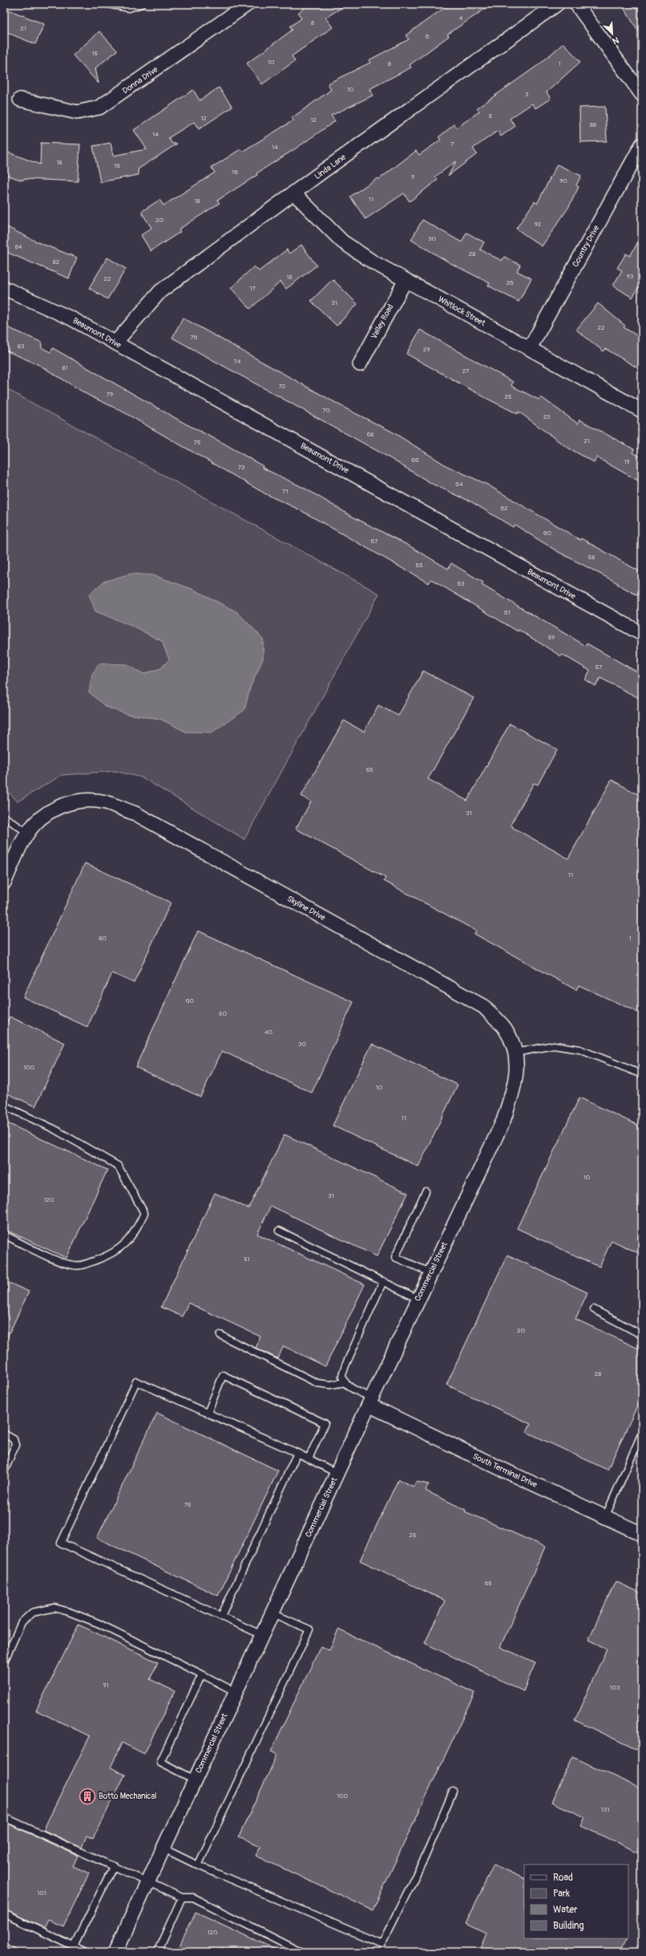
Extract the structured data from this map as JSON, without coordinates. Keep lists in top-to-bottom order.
{
  "streets": {
    "street": [
      "Donna Drive",
      "Linda Lane",
      "Country Drive",
      "Whitlock Street",
      "Valley Road",
      "Beaumont Drive",
      "Skyline Drive",
      "Commercial Street",
      "South Terminal Drive"
    ]
  },
  "crossings": [
    ["Linda Lane", "Whitlock Street"],
    ["Linda Lane", "Beaumont Drive"],
    ["Country Drive", "Whitlock Street"],
    ["Whitlock Street", "Valley Road"],
    ["Skyline Drive", "Commercial Street"],
    ["Commercial Street", "South Terminal Drive"]
  ],
  "places": {
    "building": ["Botto Mechanical"]
  },
  "house_numbers": [
    "4",
    "8",
    "21",
    "6",
    "15",
    "10",
    "8",
    "1",
    "10",
    "3",
    "5",
    "12",
    "12",
    "88",
    "14",
    "7",
    "14",
    "18",
    "16",
    "16",
    "9",
    "90",
    "11",
    "18",
    "20",
    "92",
    "30",
    "84",
    "28",
    "82",
    "93",
    "15",
    "22",
    "26",
    "17",
    "31",
    "22",
    "76",
    "83",
    "29",
    "74",
    "81",
    "27",
    "72",
    "79",
    "25",
    "70",
    "23",
    "68",
    "21",
    "75",
    "66",
    "19",
    "73",
    "64",
    "71",
    "62",
    "60",
    "67",
    "58",
    "65",
    "63",
    "61",
    "59",
    "57",
    "55",
    "31",
    "11",
    "80",
    "1",
    "60",
    "50",
    "40",
    "30",
    "100",
    "10",
    "11",
    "10",
    "31",
    "120",
    "51",
    "20",
    "28",
    "75",
    "25",
    "65",
    "91",
    "103",
    "100",
    "131",
    "101",
    "120"
  ],
  "legend": [
    "Road",
    "Park",
    "Water",
    "Building"
  ],
  "north": "bottom right"
}
